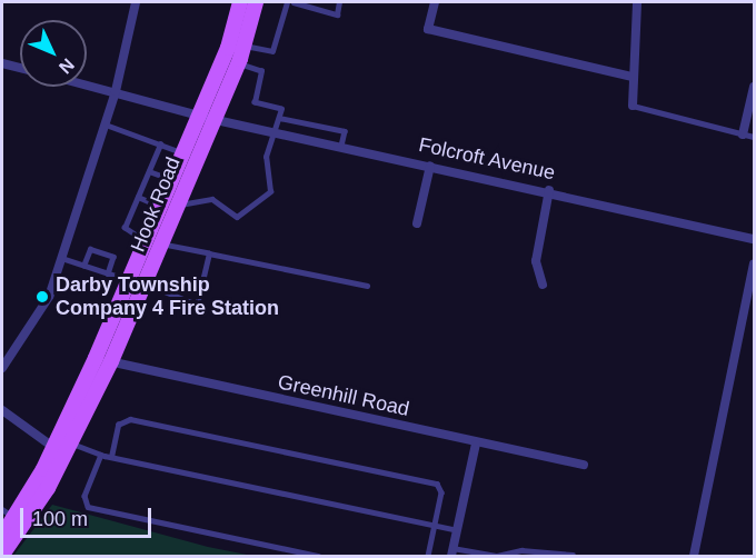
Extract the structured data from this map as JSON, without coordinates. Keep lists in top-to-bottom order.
{
  "streets": {
    "main road": ["Hook Road"],
    "street": ["Folcroft Avenue", "Greenhill Road"]
  },
  "crossings": [
    ["Folcroft Avenue", "Hook Road"],
    ["Hook Road", "Greenhill Road"]
  ],
  "places": ["Darby Township Company 4 Fire Station"],
  "scale_bar": "100 m",
  "north": "bottom right"
}
